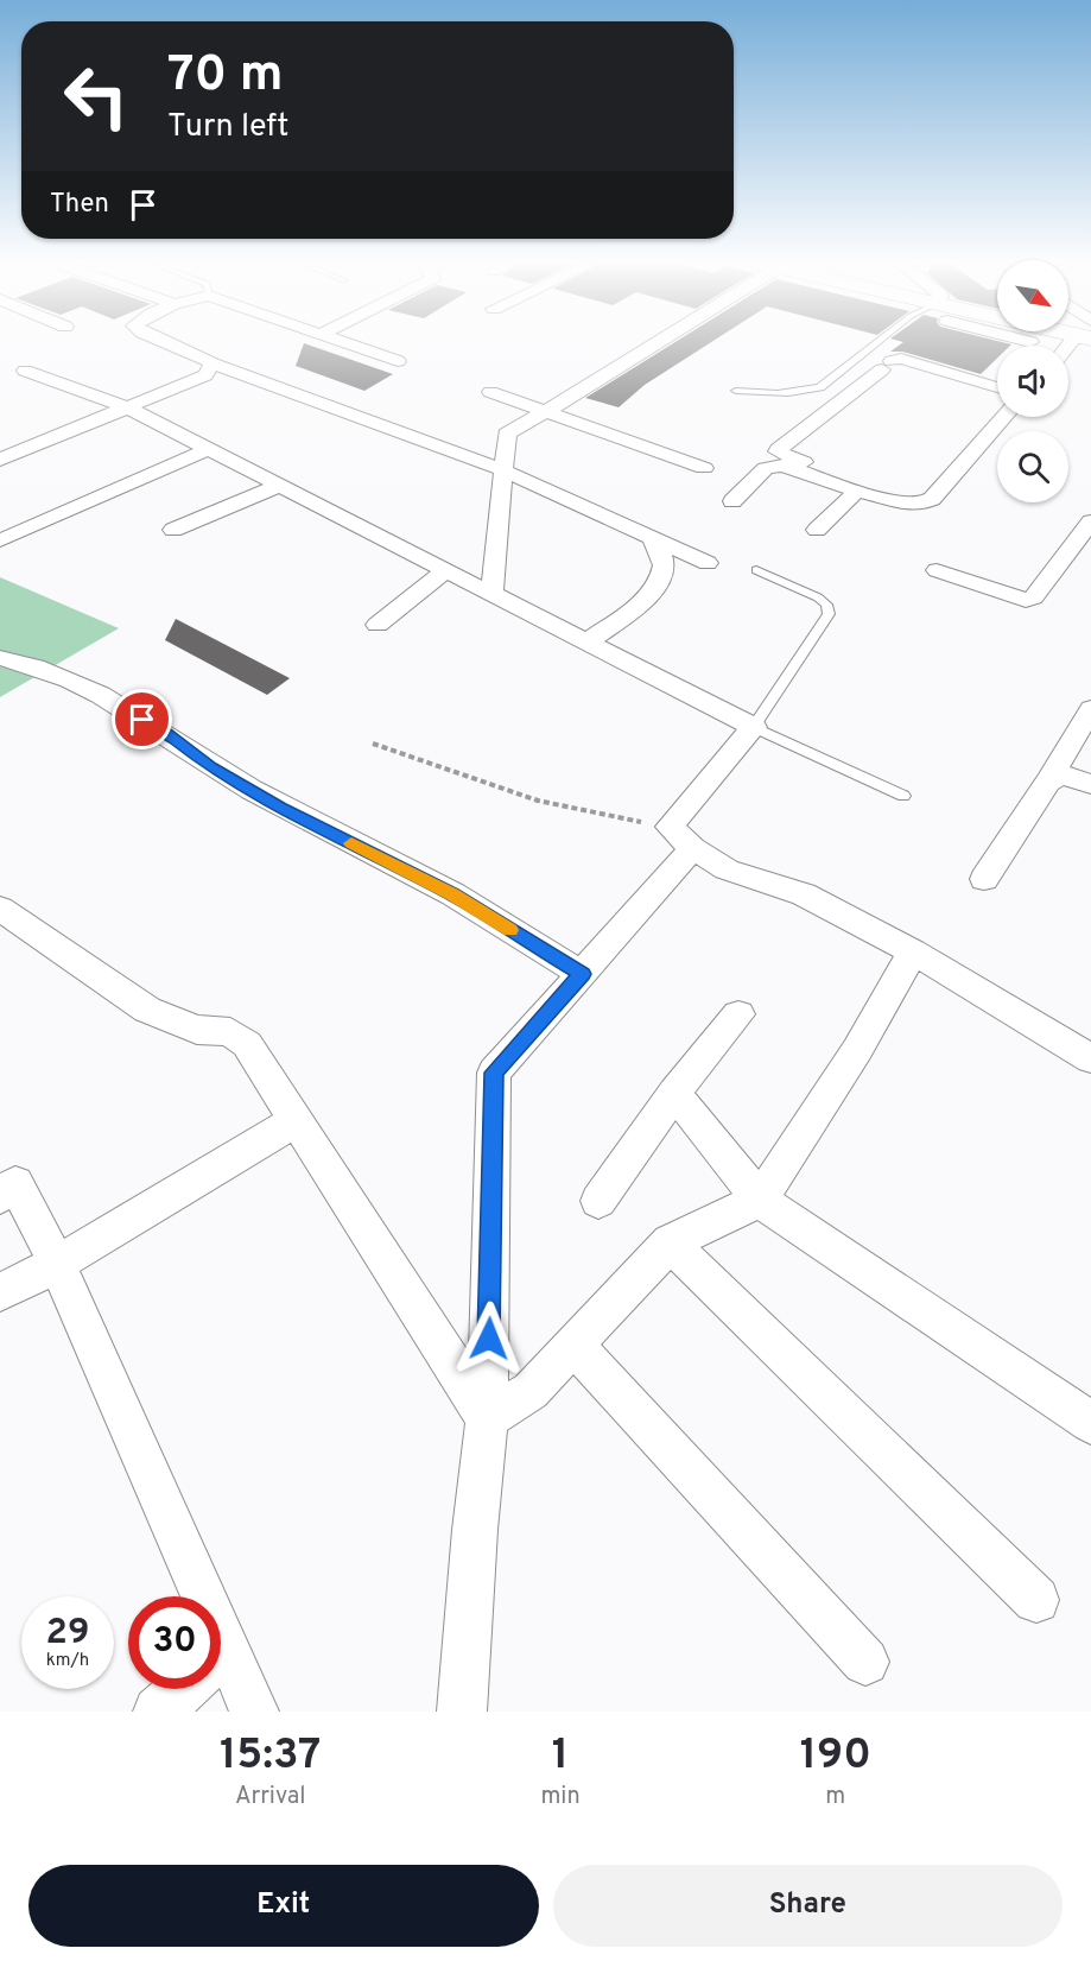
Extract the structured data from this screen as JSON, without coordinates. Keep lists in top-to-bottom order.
{
  "north": "bottom right",
  "page": {
    "turn": ["70 m", "Turn left"],
    "then": "Then",
    "speed": "29 km/h",
    "limit": "30",
    "eta": [
      "15:37",
      "Arrival",
      "1",
      "min",
      "190",
      "m"
    ],
    "buttons": ["Exit", "Share"]
  }
}
